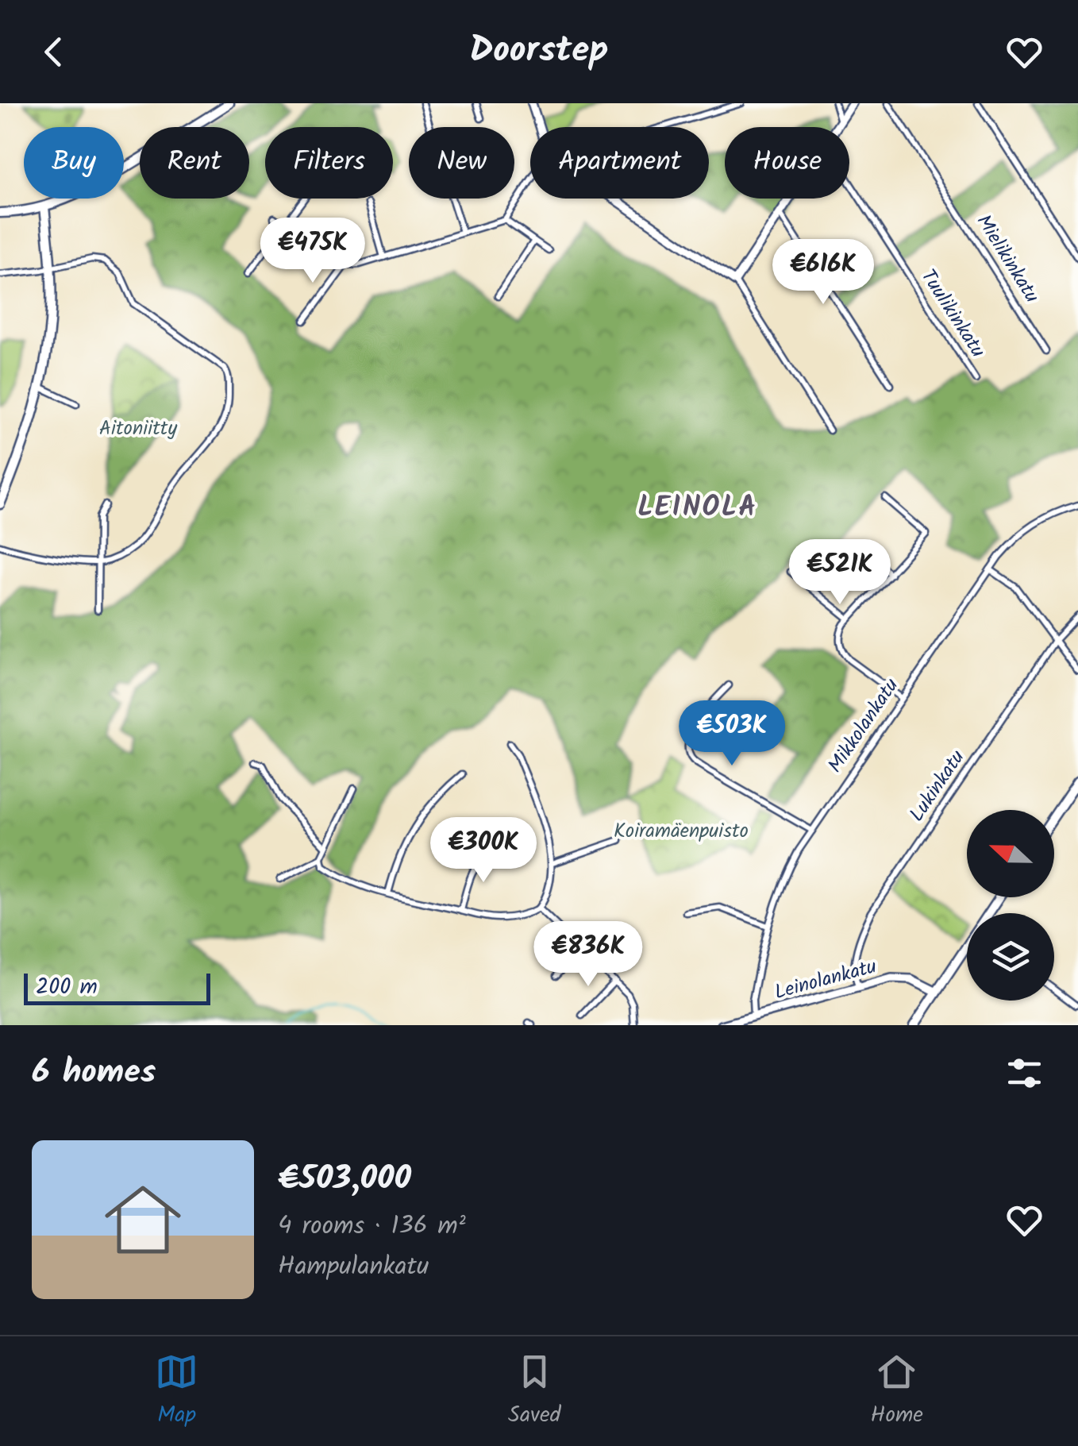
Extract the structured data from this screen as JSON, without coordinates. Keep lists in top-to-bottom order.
{
  "streets": {
    "street": [
      "Mielikinkatu",
      "Tuulikinkatu",
      "Mikkolankatu",
      "Lukinkatu",
      "Leinolankatu"
    ]
  },
  "crossings": [
    ["Mikkolankatu", "Leinolankatu"],
    ["Lukinkatu", "Leinolankatu"]
  ],
  "districts": ["LEINOLA"],
  "parks": ["Aitoniitty", "Koiramäenpuisto"],
  "scale_bar": "200 m",
  "north": "left",
  "page": {
    "header": "Doorstep",
    "chip": [
      "Buy",
      "Rent",
      "Filters",
      "New",
      "Apartment",
      "House"
    ],
    "price": [
      "€475K",
      "€616K",
      "€521K",
      "€503K",
      "€300K",
      "€836K"
    ],
    "scale": "200 m",
    "heading": "6 homes",
    "list": [
      {
        "name": "€503,000",
        "note": "4 rooms · 136 m² · Hampulankatu"
      }
    ],
    "tabs": ["Map", "Saved", "Home"]
  }
}
